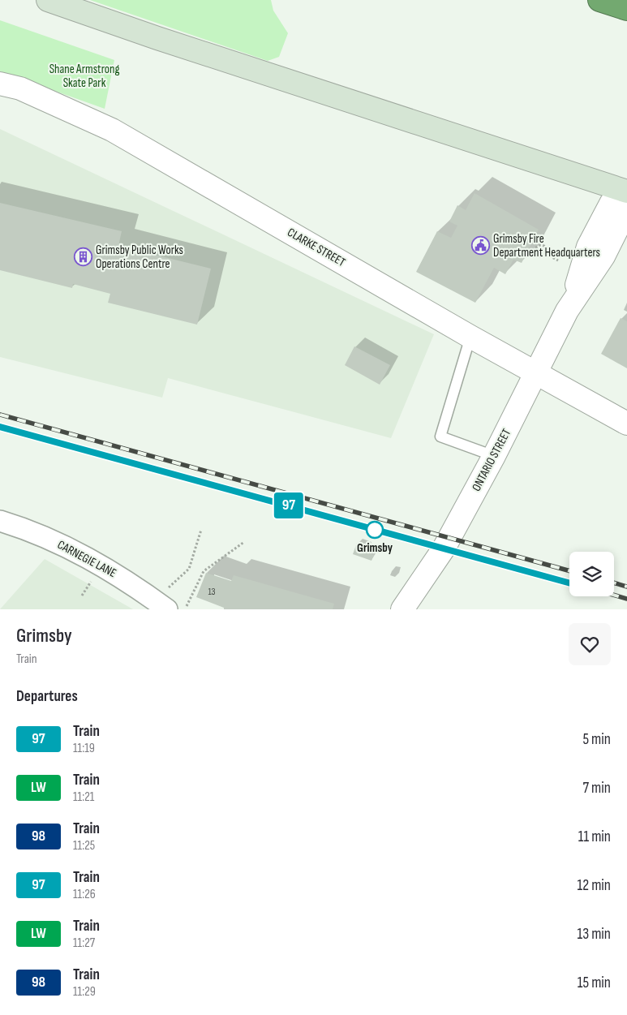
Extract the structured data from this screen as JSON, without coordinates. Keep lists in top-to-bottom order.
{
  "streets": {
    "street": ["CLARKE STREET", "ONTARIO STREET", "CARNEGIE LANE"]
  },
  "crossings": [
    ["CLARKE STREET", "ONTARIO STREET"]
  ],
  "parks": ["Shane Armstrong Skate Park"],
  "places": {
    "public building": ["Grimsby Fire Department Headquarters"],
    "building": ["Grimsby Public Works Operations Centre"],
    "other": ["Grimsby"]
  },
  "house_numbers": ["13"],
  "page": {
    "on_map": "97",
    "heading": [
      ["Grimsby", "Train"],
      "Departures"
    ],
    "list": [
      {
        "mark": "97",
        "name": "Train",
        "note": "11:19",
        "value": "5 min"
      },
      {
        "mark": "LW",
        "name": "Train",
        "note": "11:21",
        "value": "7 min"
      },
      {
        "mark": "98",
        "name": "Train",
        "note": "11:25",
        "value": "11 min"
      },
      {
        "mark": "97",
        "name": "Train",
        "note": "11:26",
        "value": "12 min"
      },
      {
        "mark": "LW",
        "name": "Train",
        "note": "11:27",
        "value": "13 min"
      },
      {
        "mark": "98",
        "name": "Train",
        "note": "11:29",
        "value": "15 min"
      }
    ]
  }
}
